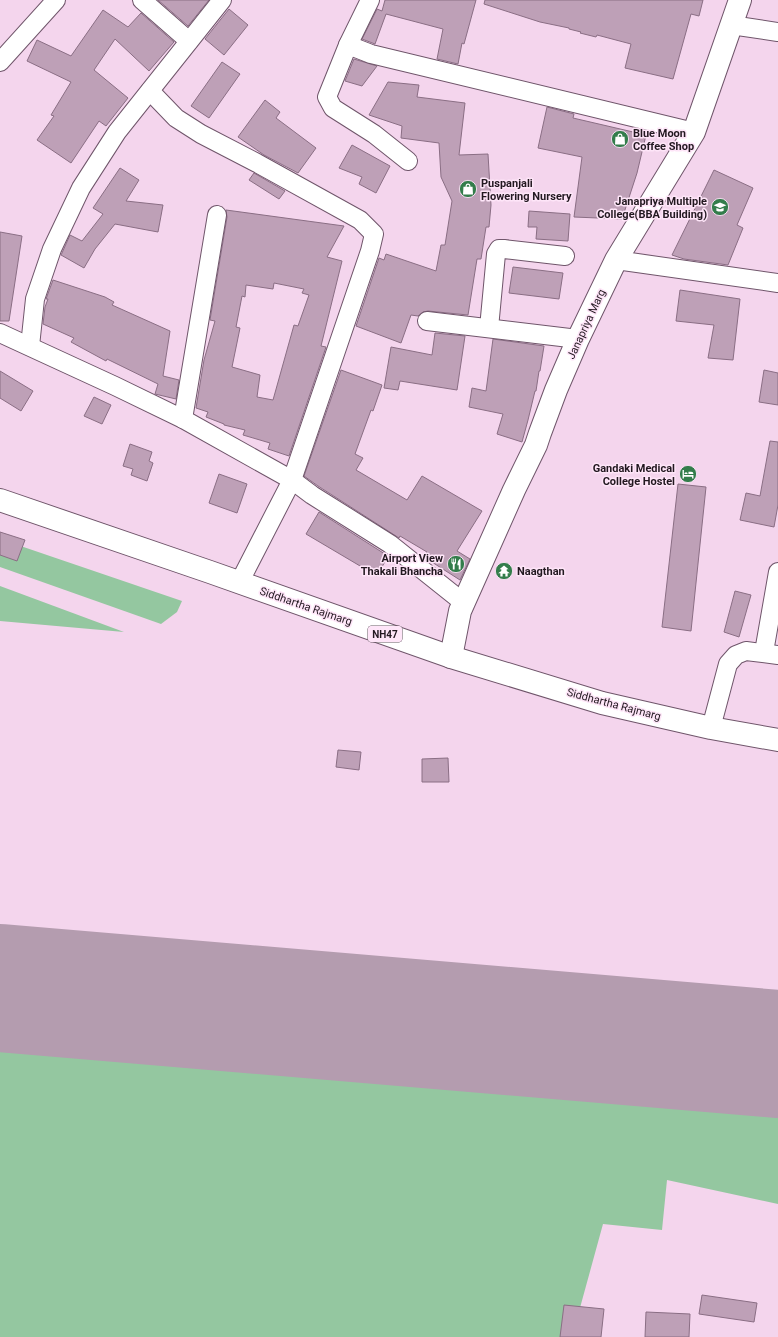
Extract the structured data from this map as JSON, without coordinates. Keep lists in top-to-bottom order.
{
  "streets": {
    "main road": ["Janapriya Marg", "Siddhartha Rajmarg", "NH47"]
  },
  "crossings": [
    ["Janapriya Marg", "Siddhartha Rajmarg"]
  ],
  "places": {
    "shop": ["Blue Moon Coffee Shop", "Puspanjali Flowering Nursery"],
    "school or university": ["Janapriya Multiple College(BBA Building)"],
    "hotel": ["Gandaki Medical College Hostel"],
    "restaurant": ["Airport View Thakali Bhancha"],
    "temple": ["Naagthan"]
  }
}
